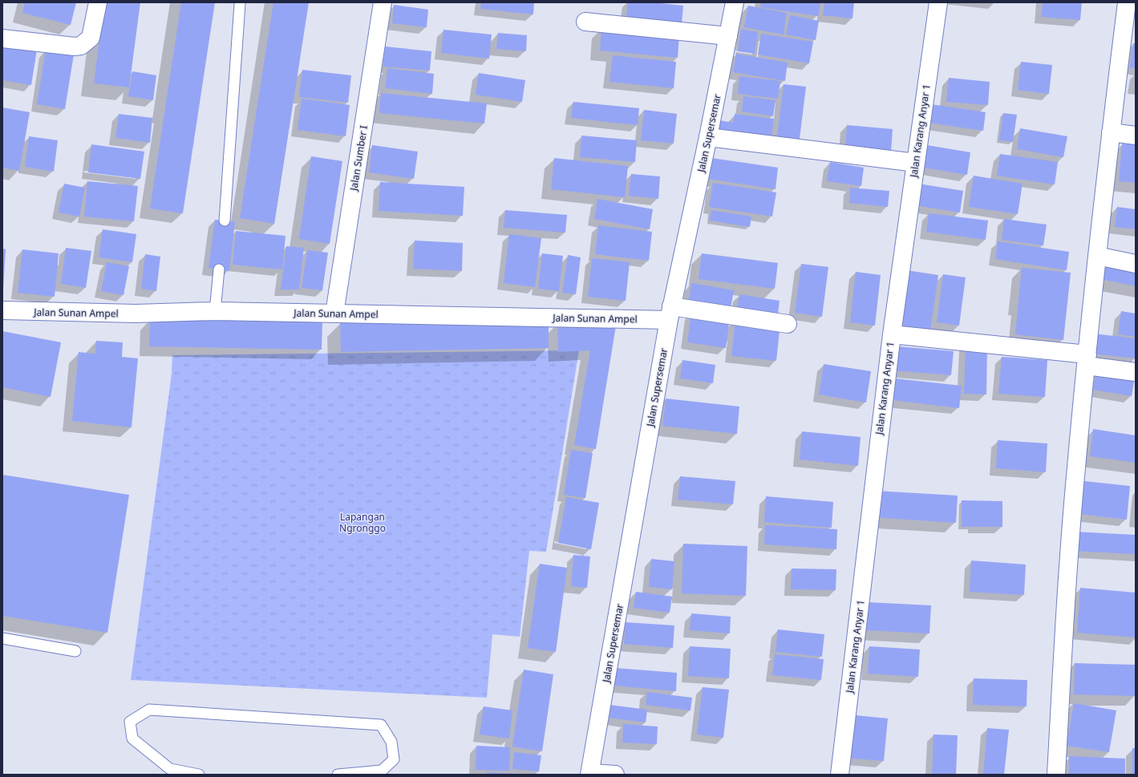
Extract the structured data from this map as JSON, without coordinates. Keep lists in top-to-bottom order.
{
  "streets": {
    "street": [
      "Jalan Karang Anyar 1",
      "Jalan Supersemar",
      "Jalan Sumber I",
      "Jalan Sunan Ampel"
    ]
  },
  "crossings": [
    ["Jalan Supersemar", "Jalan Sunan Ampel"],
    ["Jalan Sumber I", "Jalan Sunan Ampel"]
  ],
  "parks": ["Lapangan Ngronggo"]
}
